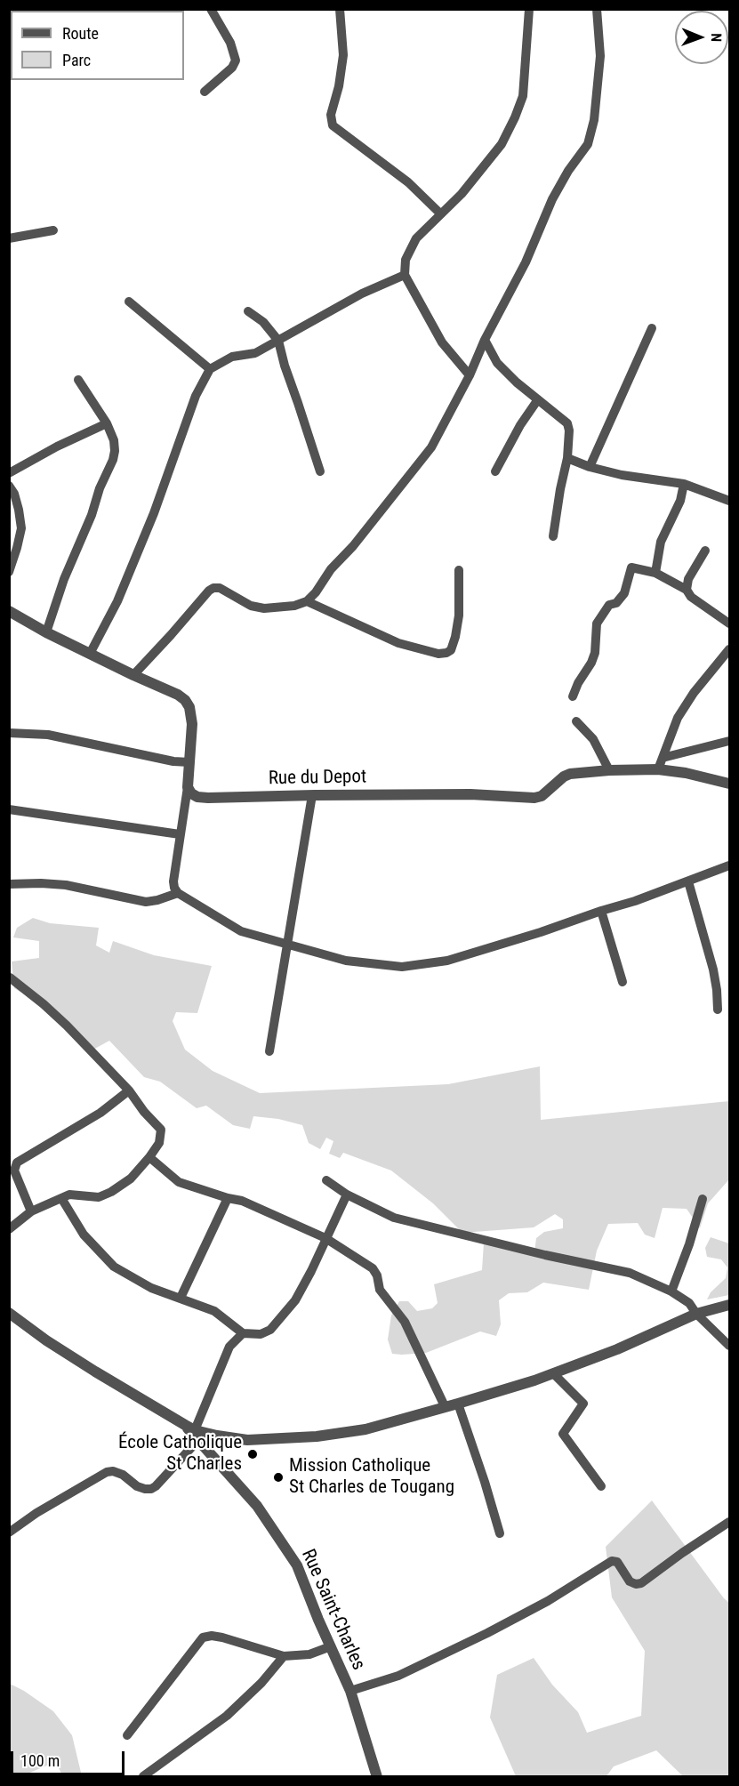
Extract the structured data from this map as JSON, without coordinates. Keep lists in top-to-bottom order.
{
  "streets": {
    "street": ["Rue du Depot", "Rue Saint-Charles"]
  },
  "places": ["École Catholique St Charles", "Mission Catholique St Charles de Tougang"],
  "legend": ["Route", "Parc"],
  "scale_bar": "100 m",
  "north": "right"
}
